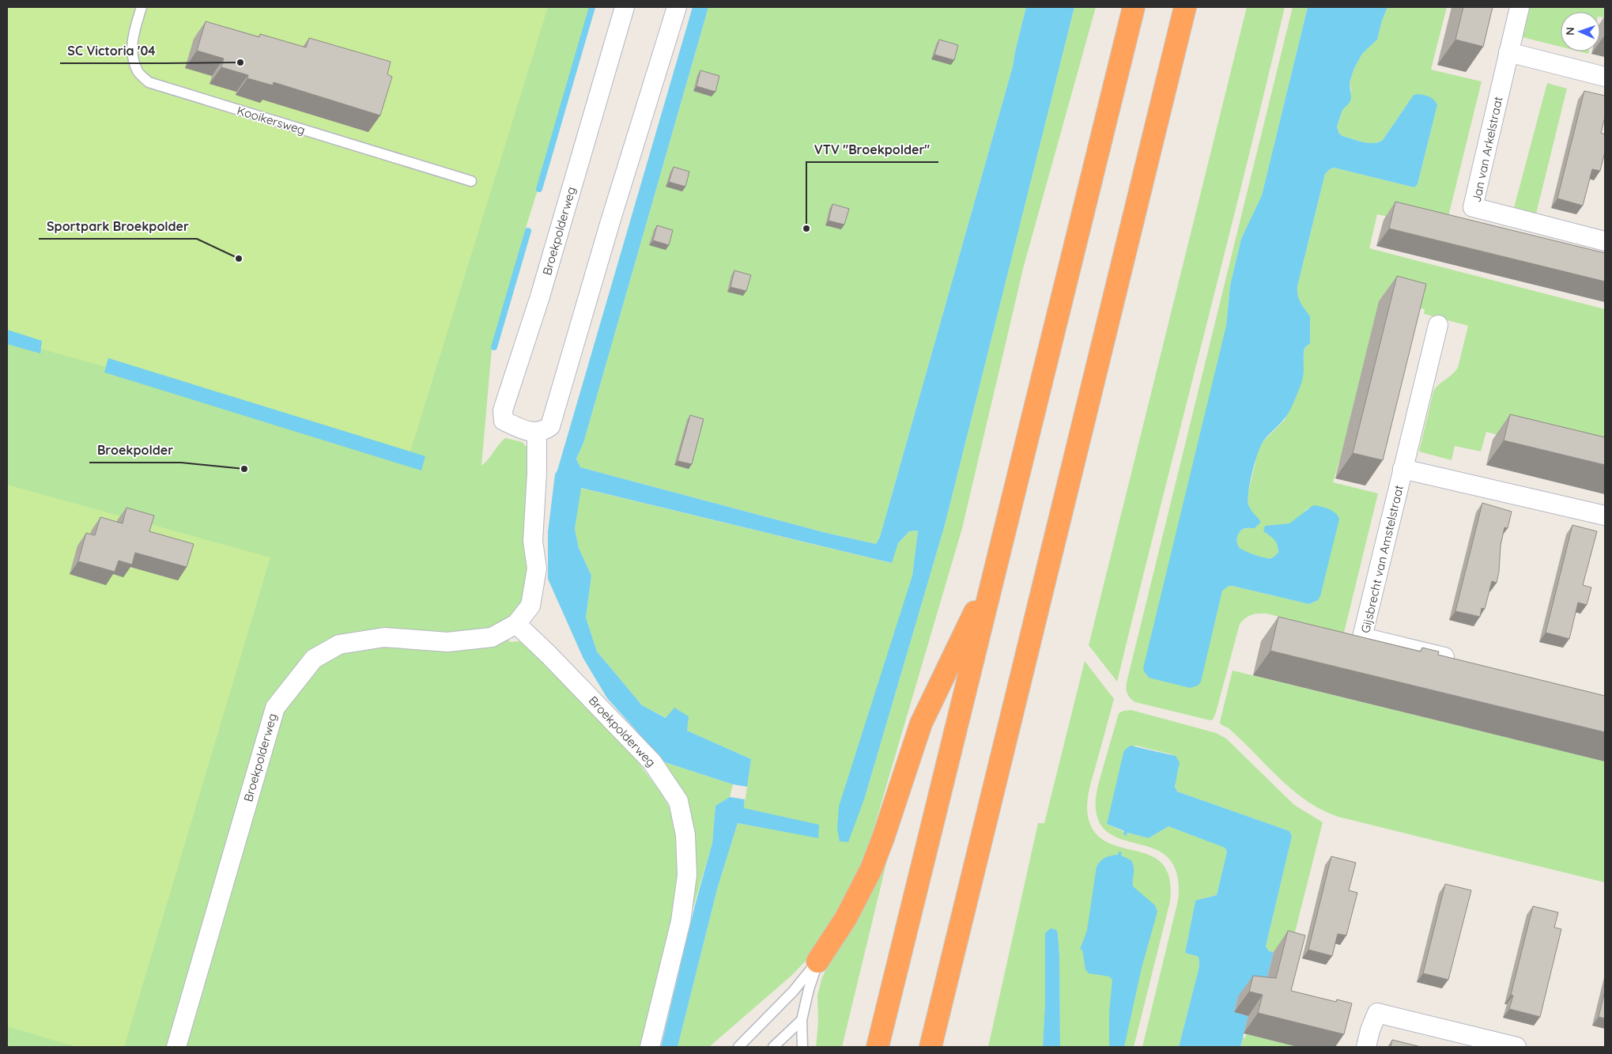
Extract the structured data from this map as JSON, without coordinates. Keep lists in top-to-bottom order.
{
  "streets": {
    "street": ["Jan van Arkelstraat", "Broekpolderweg", "Gijsbrecht van Amstelstraat"],
    "lane": ["Kooikersweg"]
  },
  "places": [
    "SC Victoria '04",
    "VTV \"Broekpolder\"",
    "Sportpark Broekpolder",
    "Broekpolder"
  ],
  "north": "left"
}
